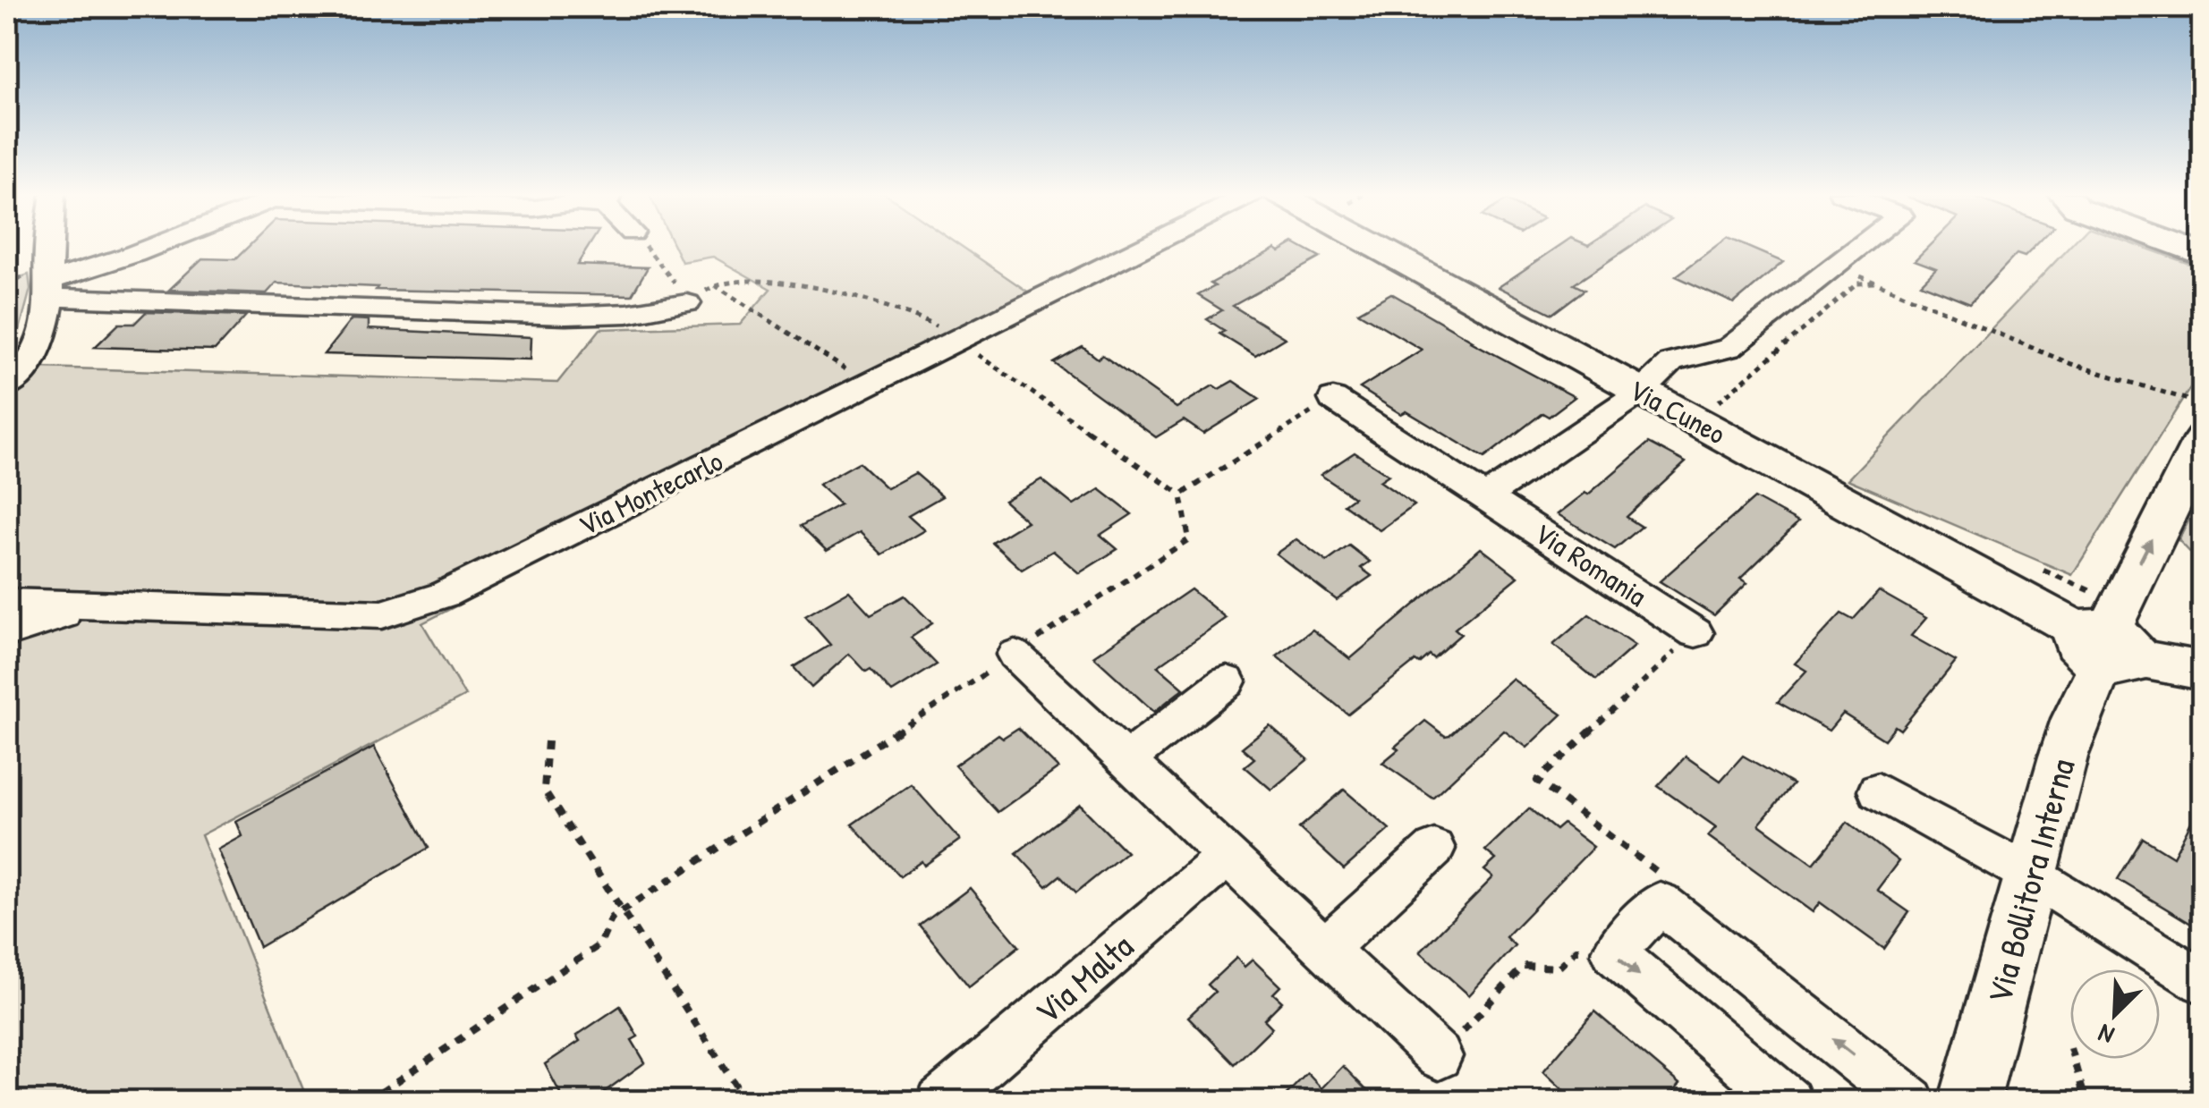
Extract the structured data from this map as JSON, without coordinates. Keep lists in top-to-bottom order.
{
  "streets": {
    "street": [
      "Via Cuneo",
      "Via Montecarlo",
      "Via Romania",
      "Via Bollitora Interna",
      "Via Malta"
    ]
  },
  "crossings": [
    ["Via Cuneo", "Via Bollitora Interna"]
  ],
  "north": "bottom left"
}
